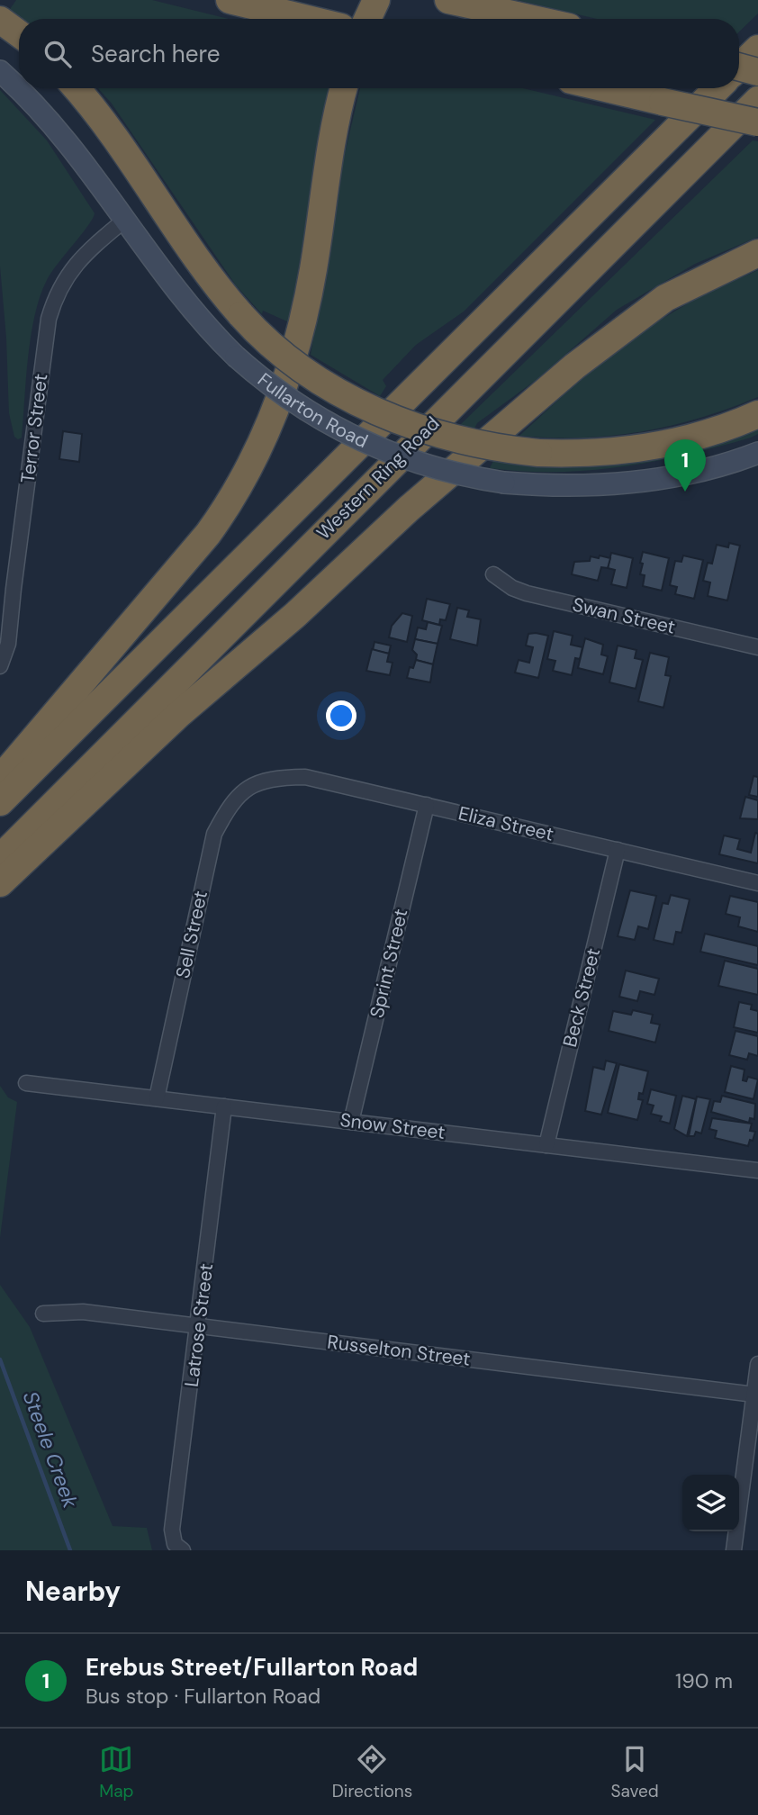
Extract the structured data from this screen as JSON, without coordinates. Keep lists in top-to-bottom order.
{
  "streets": {
    "highway": ["Western Ring Road"],
    "main road": ["Fullarton Road"],
    "street": [
      "Terror Street",
      "Swan Street",
      "Eliza Street",
      "Sell Street",
      "Sprint Street",
      "Beck Street",
      "Snow Street",
      "Latrose Street",
      "Russelton Street"
    ]
  },
  "crossings": [
    ["Fullarton Road", "Terror Street"],
    ["Eliza Street", "Sell Street"],
    ["Eliza Street", "Sprint Street"],
    ["Eliza Street", "Beck Street"],
    ["Sell Street", "Snow Street"],
    ["Sprint Street", "Snow Street"],
    ["Beck Street", "Snow Street"],
    ["Snow Street", "Latrose Street"],
    ["Latrose Street", "Russelton Street"]
  ],
  "water": ["Steele Creek"],
  "page": {
    "search": "Search here",
    "pins": "1",
    "heading": "Nearby",
    "list": [
      {
        "mark": "1",
        "name": "Erebus Street/Fullarton Road",
        "note": "Bus stop · Fullarton Road",
        "value": "190 m"
      }
    ],
    "nav": ["Map", "Directions", "Saved"]
  }
}
